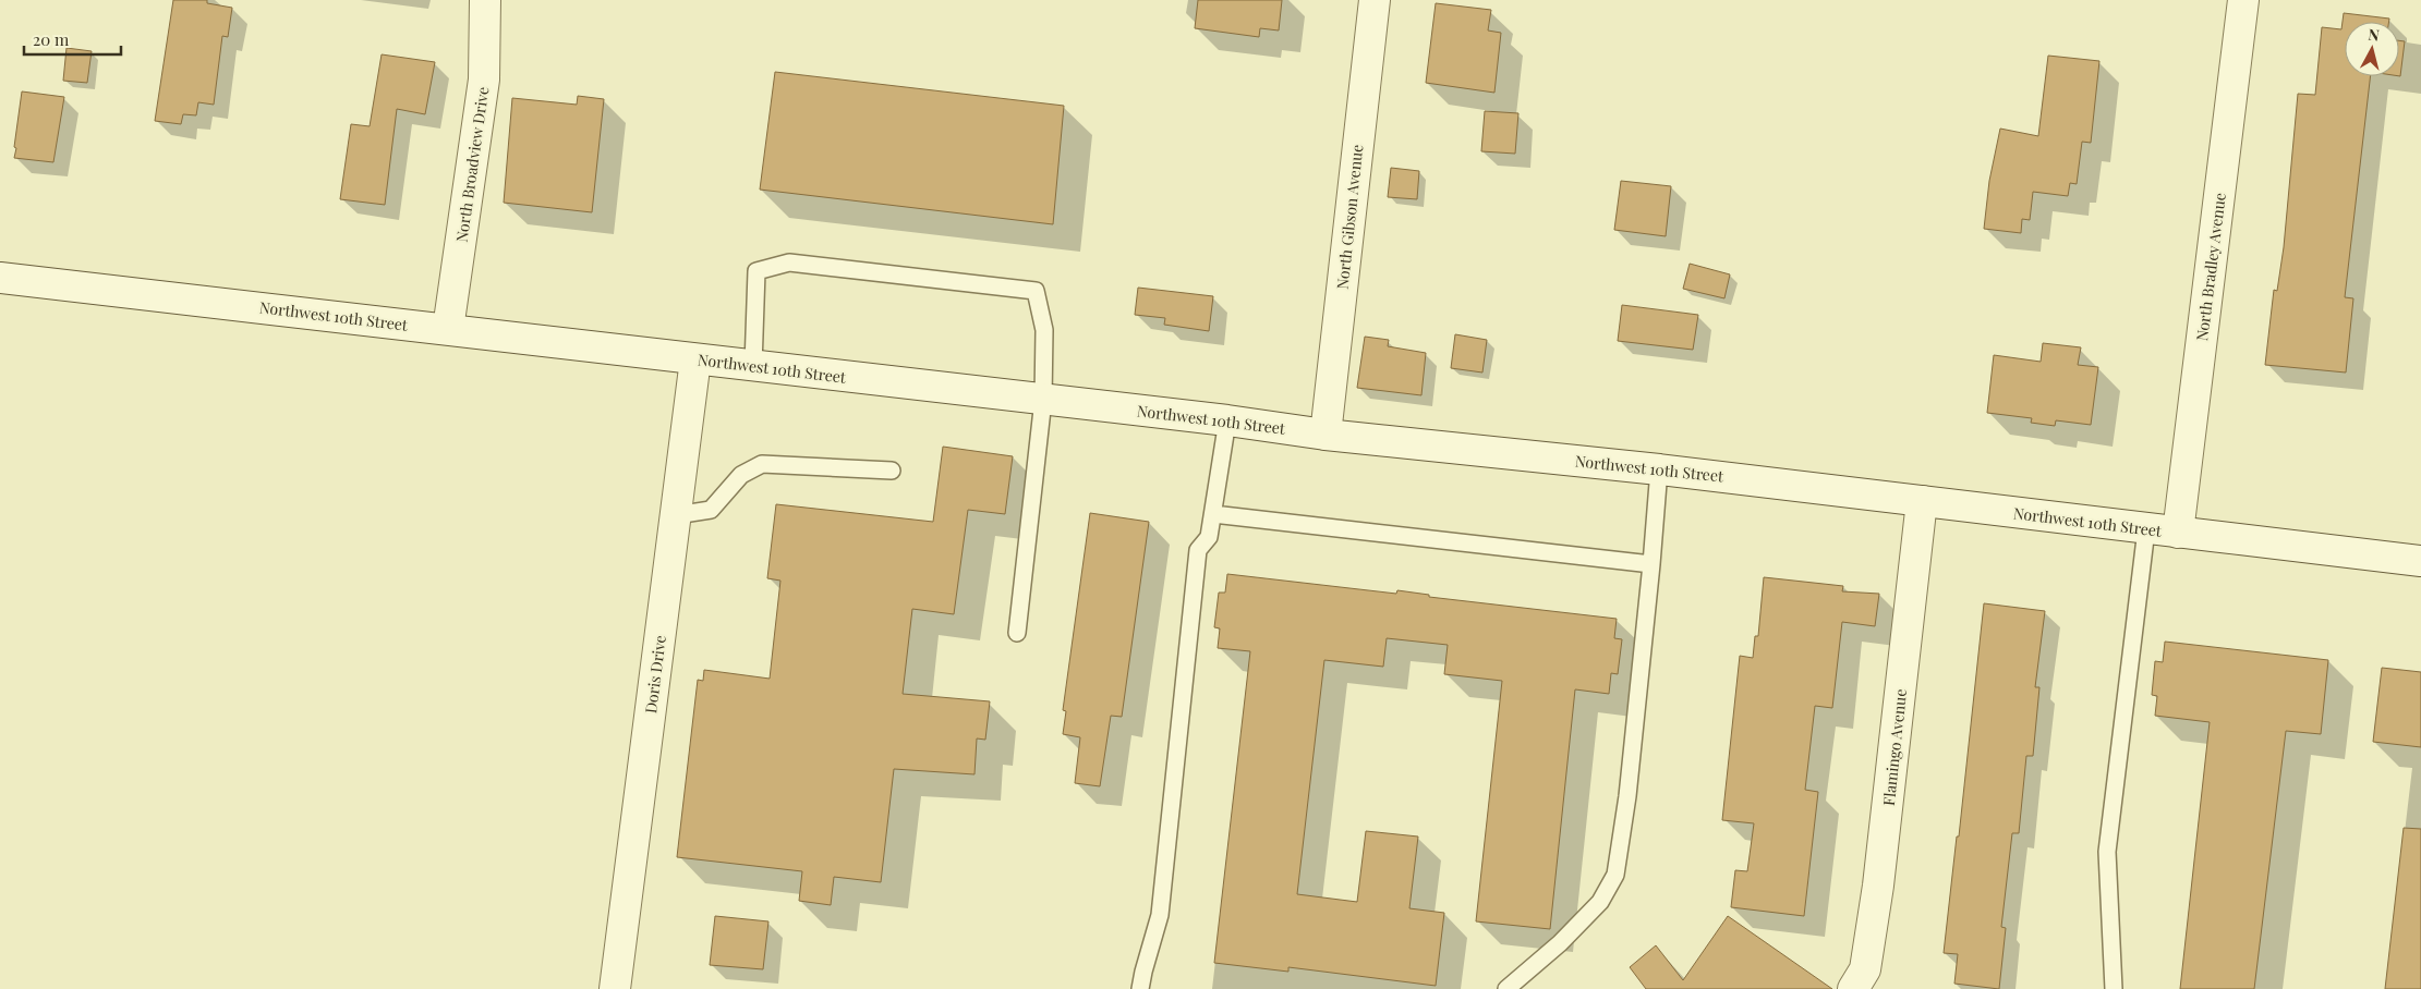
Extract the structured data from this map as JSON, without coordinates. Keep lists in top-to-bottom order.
{
  "streets": {
    "main road": [
      "North Broadview Drive",
      "North Gibson Avenue",
      "North Bradley Avenue",
      "Northwest 10th Street",
      "Doris Drive",
      "Flamingo Avenue"
    ]
  },
  "crossings": [
    ["North Broadview Drive", "Northwest 10th Street"],
    ["North Gibson Avenue", "Northwest 10th Street"],
    ["North Bradley Avenue", "Northwest 10th Street"],
    ["Northwest 10th Street", "Doris Drive"],
    ["Northwest 10th Street", "Flamingo Avenue"]
  ],
  "scale_bar": "20 m",
  "north": "top"
}
